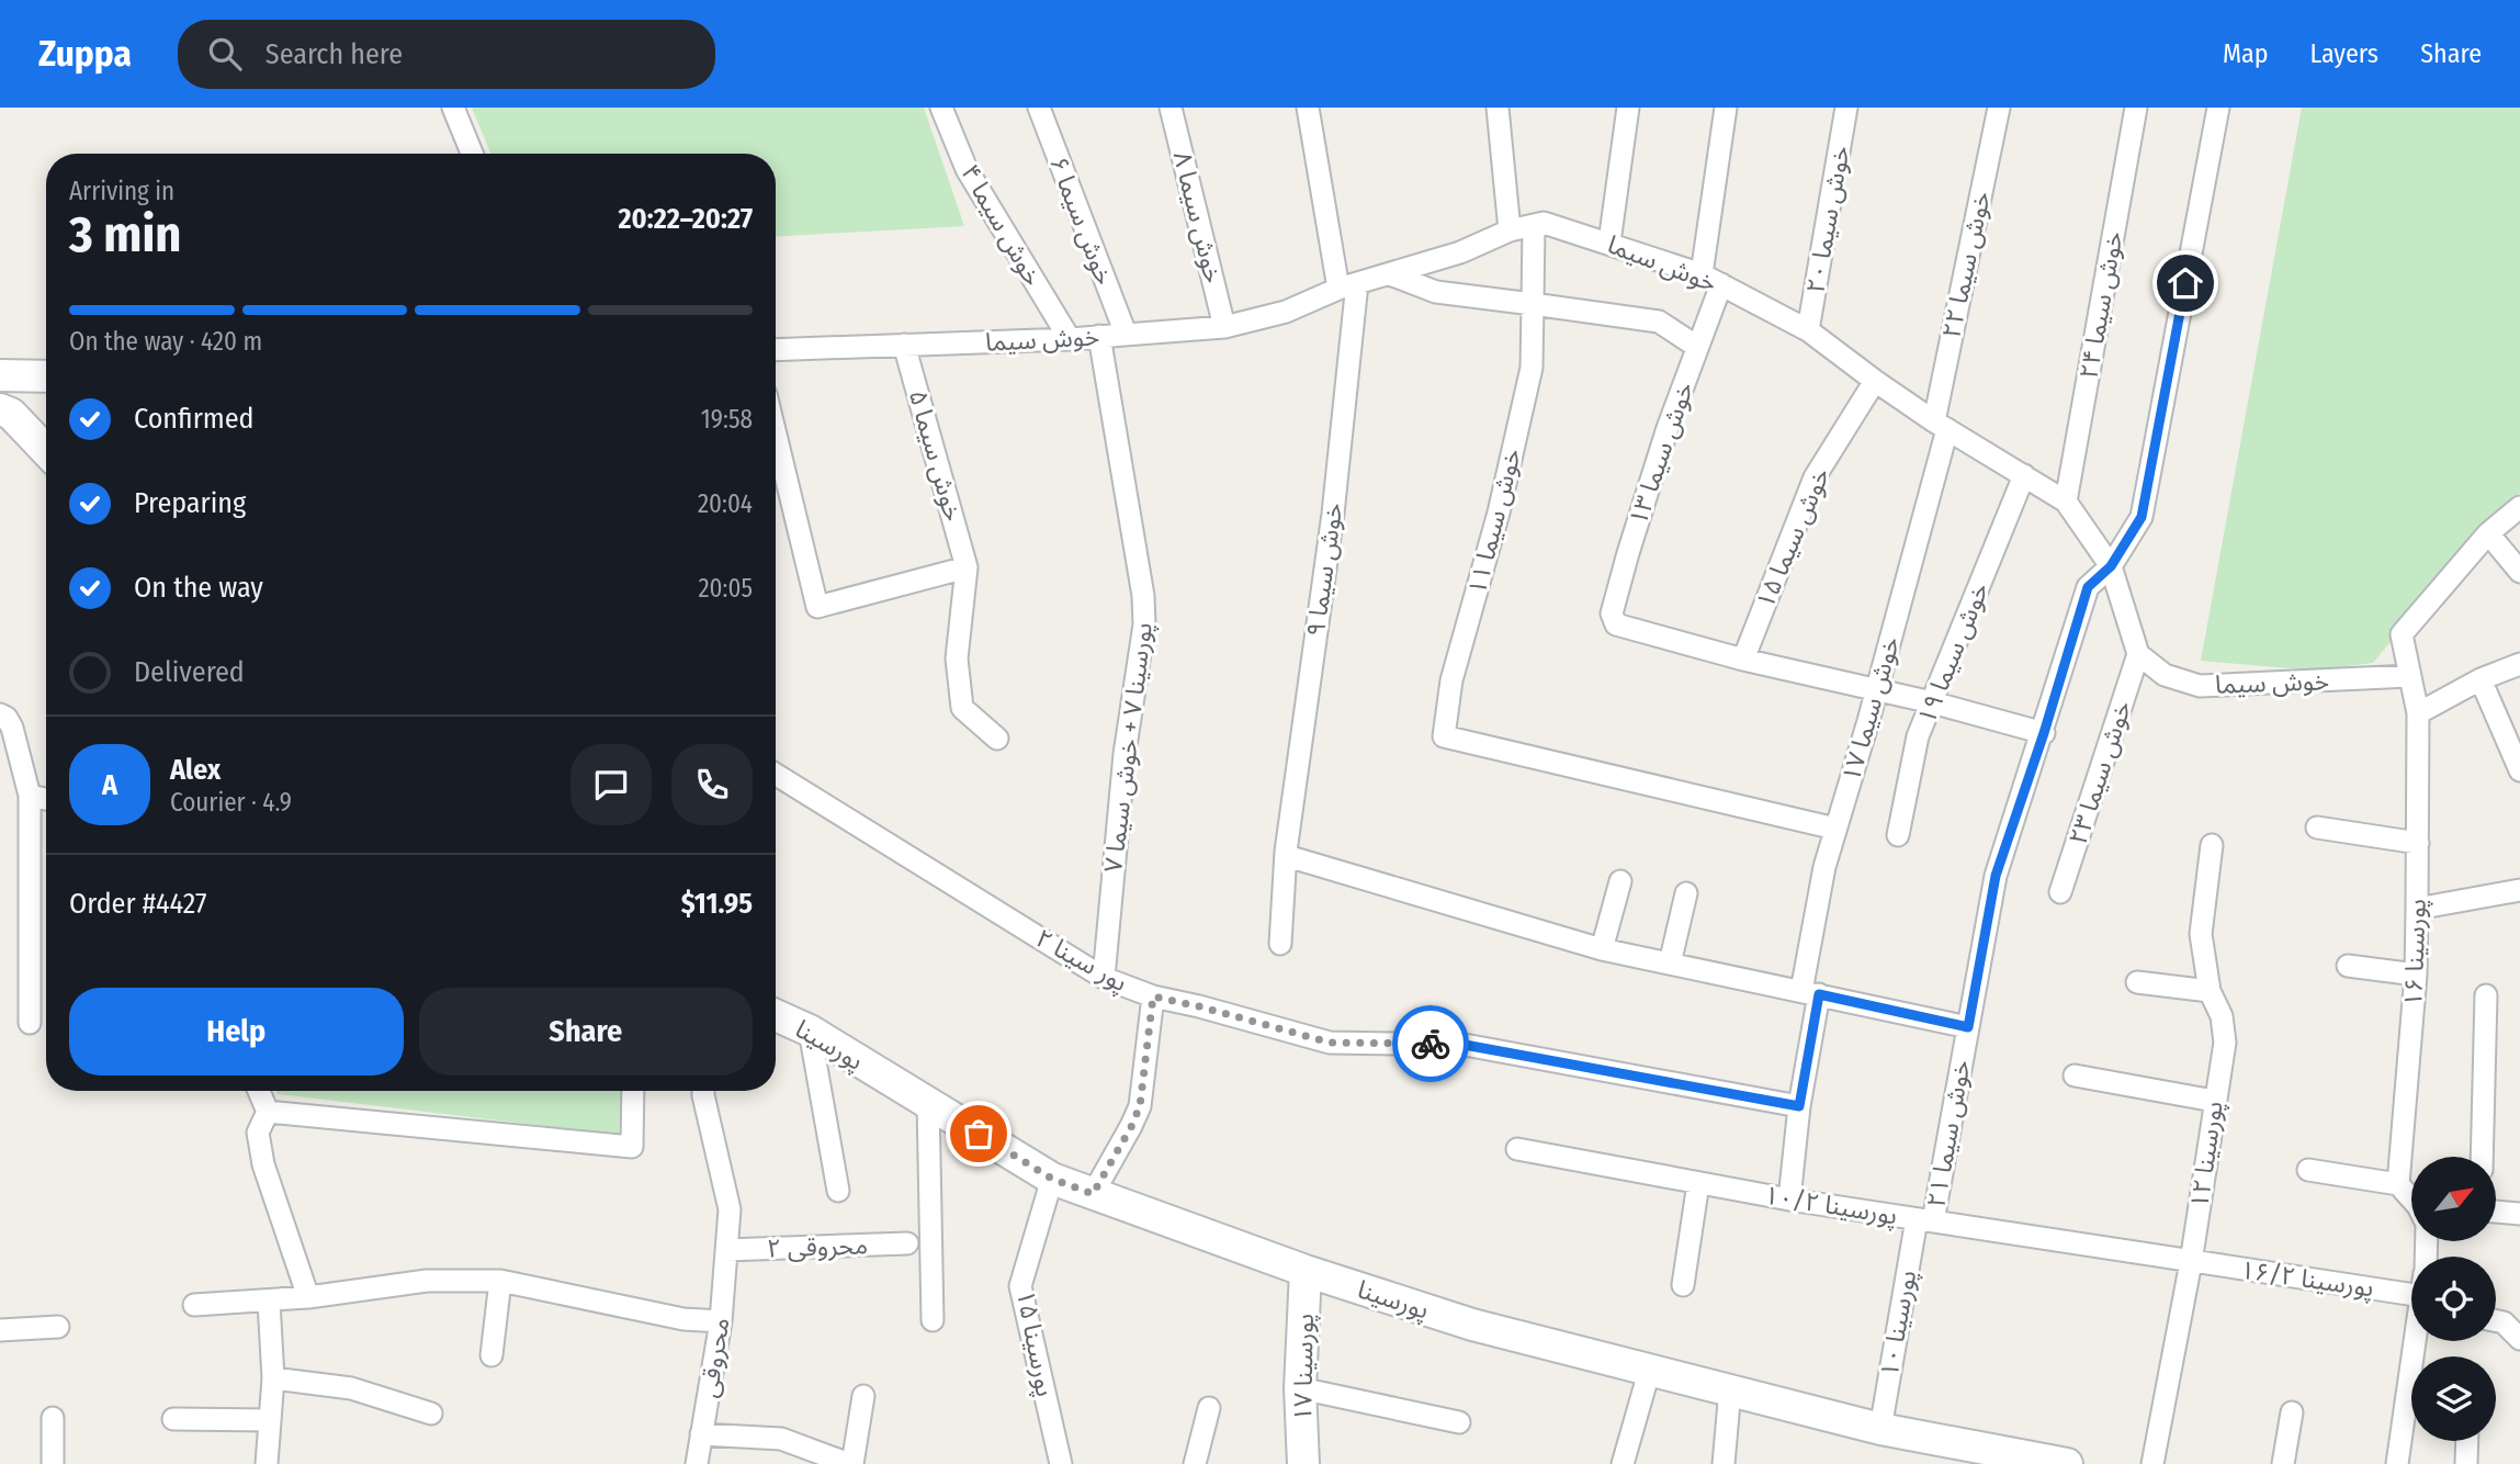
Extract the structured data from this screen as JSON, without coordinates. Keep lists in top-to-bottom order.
{
  "streets": {
    "street": [
      "خوش سیما ۸",
      "خوش سیما ۲۰",
      "خوش سیما ۶",
      "خوش سیما ۴",
      "خوش سیما",
      "خوش سیما ۲۲",
      "خوش سیما ۲۴",
      "خوش سیما ۱۳",
      "خوش سیما ۵",
      "خوش سیما ۱۱",
      "خوش سیما ۱۵",
      "خوش سیما ۹",
      "خوش سیما ۱۹",
      "خوش سیما ۱۷",
      "پورسینا ۷ + خوش سیما ۷",
      "خوش سیما ۲۳",
      "پورسینا ۱۶",
      "پور سینا ۲",
      "پورسینا",
      "خوش سیما ۲۱",
      "پورسینا ۱۲",
      "پورسینا ۱۰/۲",
      "محروقی ۲",
      "پورسینا ۱۶/۲",
      "پورسینا ۱۰",
      "پورسینا ۱۵",
      "محروقی",
      "پورسینا ۱۷"
    ]
  },
  "crossings": [
    ["خوش سیما ۸", "خوش سیما"],
    ["خوش سیما ۲۰", "خوش سیما"],
    ["خوش سیما ۶", "خوش سیما"],
    ["خوش سیما ۴", "خوش سیما"],
    ["خوش سیما", "خوش سیما ۲۲"],
    ["خوش سیما", "خوش سیما ۲۴"],
    ["خوش سیما", "خوش سیما ۱۳"],
    ["خوش سیما", "خوش سیما ۵"],
    ["خوش سیما", "خوش سیما ۱۱"],
    ["خوش سیما", "خوش سیما ۱۵"],
    ["خوش سیما", "خوش سیما ۹"],
    ["خوش سیما", "خوش سیما ۱۹"],
    ["خوش سیما", "خوش سیما ۱۷"],
    ["خوش سیما", "پورسینا ۷ + خوش سیما ۷"],
    ["خوش سیما", "خوش سیما ۲۳"],
    ["خوش سیما", "پورسینا ۱۶"],
    ["خوش سیما", "خوش سیما ۲۱"],
    ["خوش سیما ۲۲", "خوش سیما ۱۷"],
    ["خوش سیما ۱۳", "خوش سیما ۱۵"],
    ["خوش سیما ۱۱", "خوش سیما ۱۷"],
    ["خوش سیما ۱۷", "پور سینا ۲"],
    ["خوش سیما ۱۷", "پورسینا ۱۰/۲"],
    ["پورسینا ۷ + خوش سیما ۷", "پور سینا ۲"],
    ["پورسینا", "پورسینا ۱۰"],
    ["پورسینا", "پورسینا ۱۵"],
    ["پورسینا", "پورسینا ۱۷"],
    ["خوش سیما ۲۱", "پورسینا ۱۰/۲"],
    ["خوش سیما ۲۱", "پورسینا ۱۰"],
    ["پورسینا ۱۲", "پورسینا ۱۰/۲"],
    ["پورسینا ۱۲", "پورسینا ۱۶/۲"],
    ["پورسینا ۱۰/۲", "پورسینا ۱۶/۲"],
    ["پورسینا ۱۰/۲", "پورسینا ۱۰"],
    ["محروقی ۲", "محروقی"]
  ],
  "north": "top right",
  "page": {
    "header": "Zuppa",
    "search": "Search here",
    "nav": ["Map", "Layers", "Share"],
    "heading": ["3 min", "Arriving in", "20:22–20:27"],
    "panel": [
      "Alex",
      "Courier · 4.9",
      "Order #4427",
      "$11.95"
    ],
    "bar": "On the way · 420 m",
    "list": [
      ["Confirmed", "19:58"],
      ["Preparing", "20:04"],
      ["On the way", "20:05"],
      "Delivered"
    ],
    "round": "A",
    "buttons": ["Help", "Share"]
  }
}
